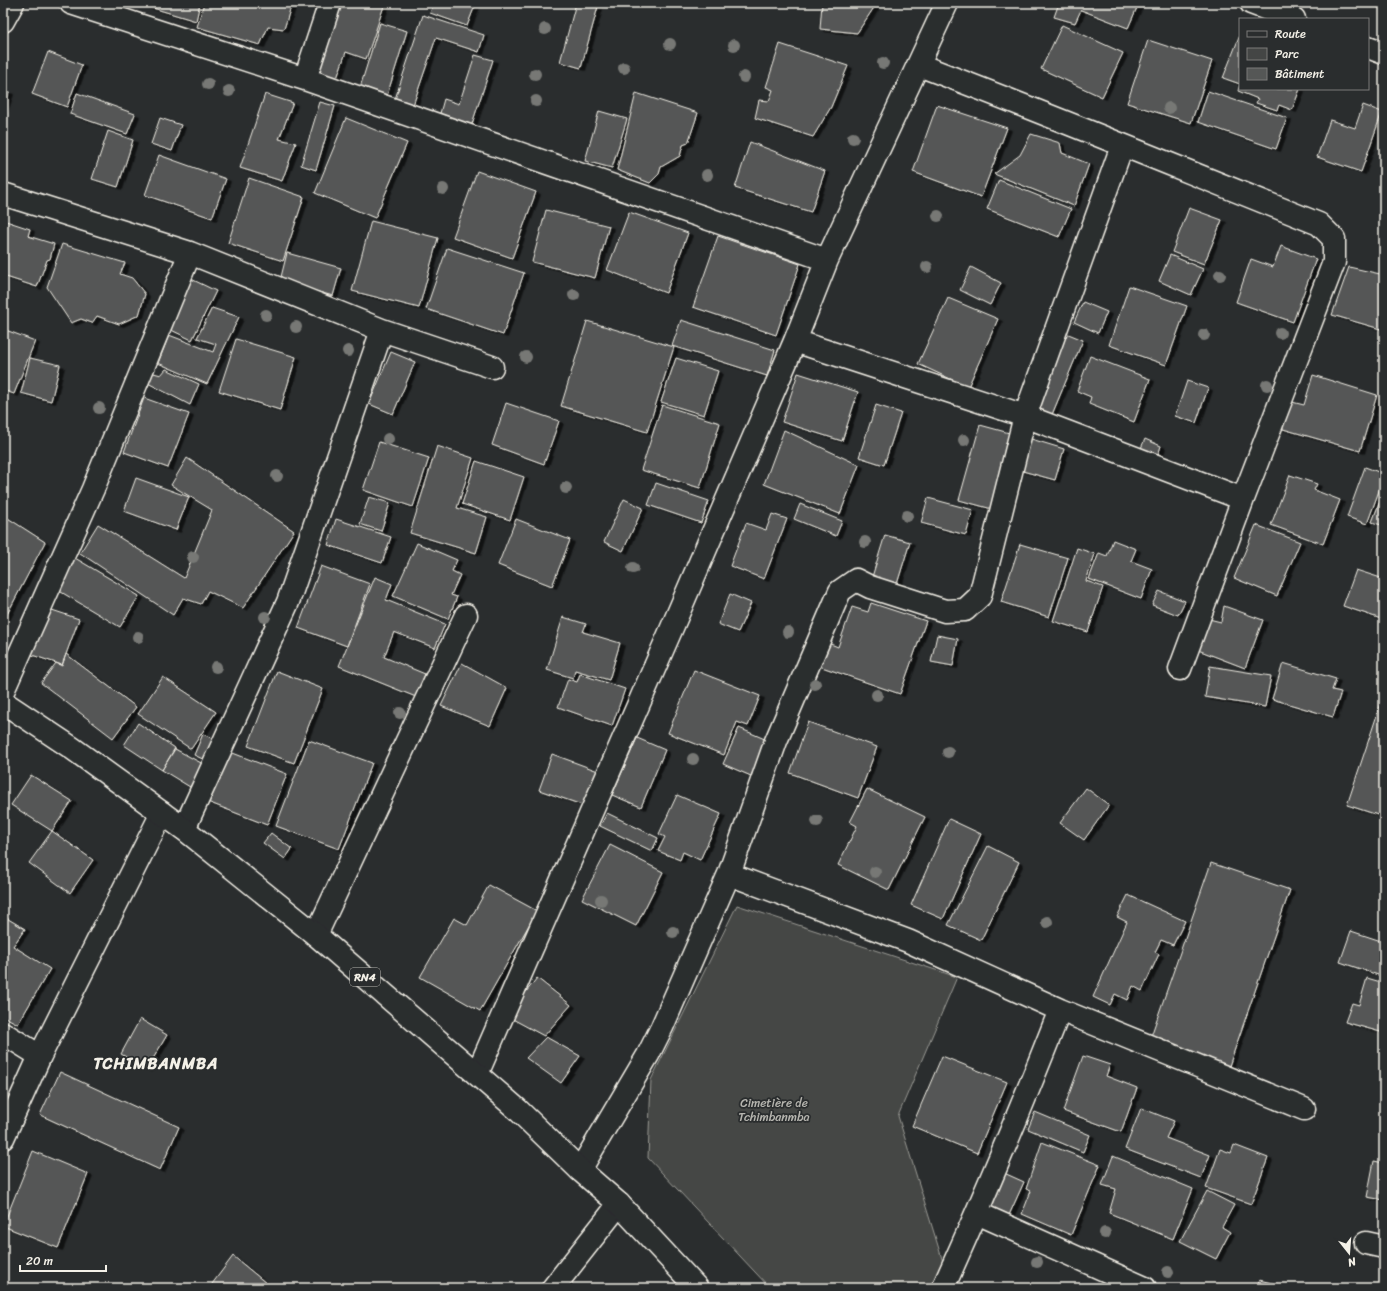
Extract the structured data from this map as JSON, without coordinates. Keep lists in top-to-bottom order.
{
  "streets": {
    "main road": ["RN4"]
  },
  "districts": ["TCHIMBANMBA"],
  "parks": ["Cimetière de Tchimbanmba"],
  "legend": ["Route", "Parc", "Bâtiment"],
  "scale_bar": "20 m",
  "north": "bottom"
}
